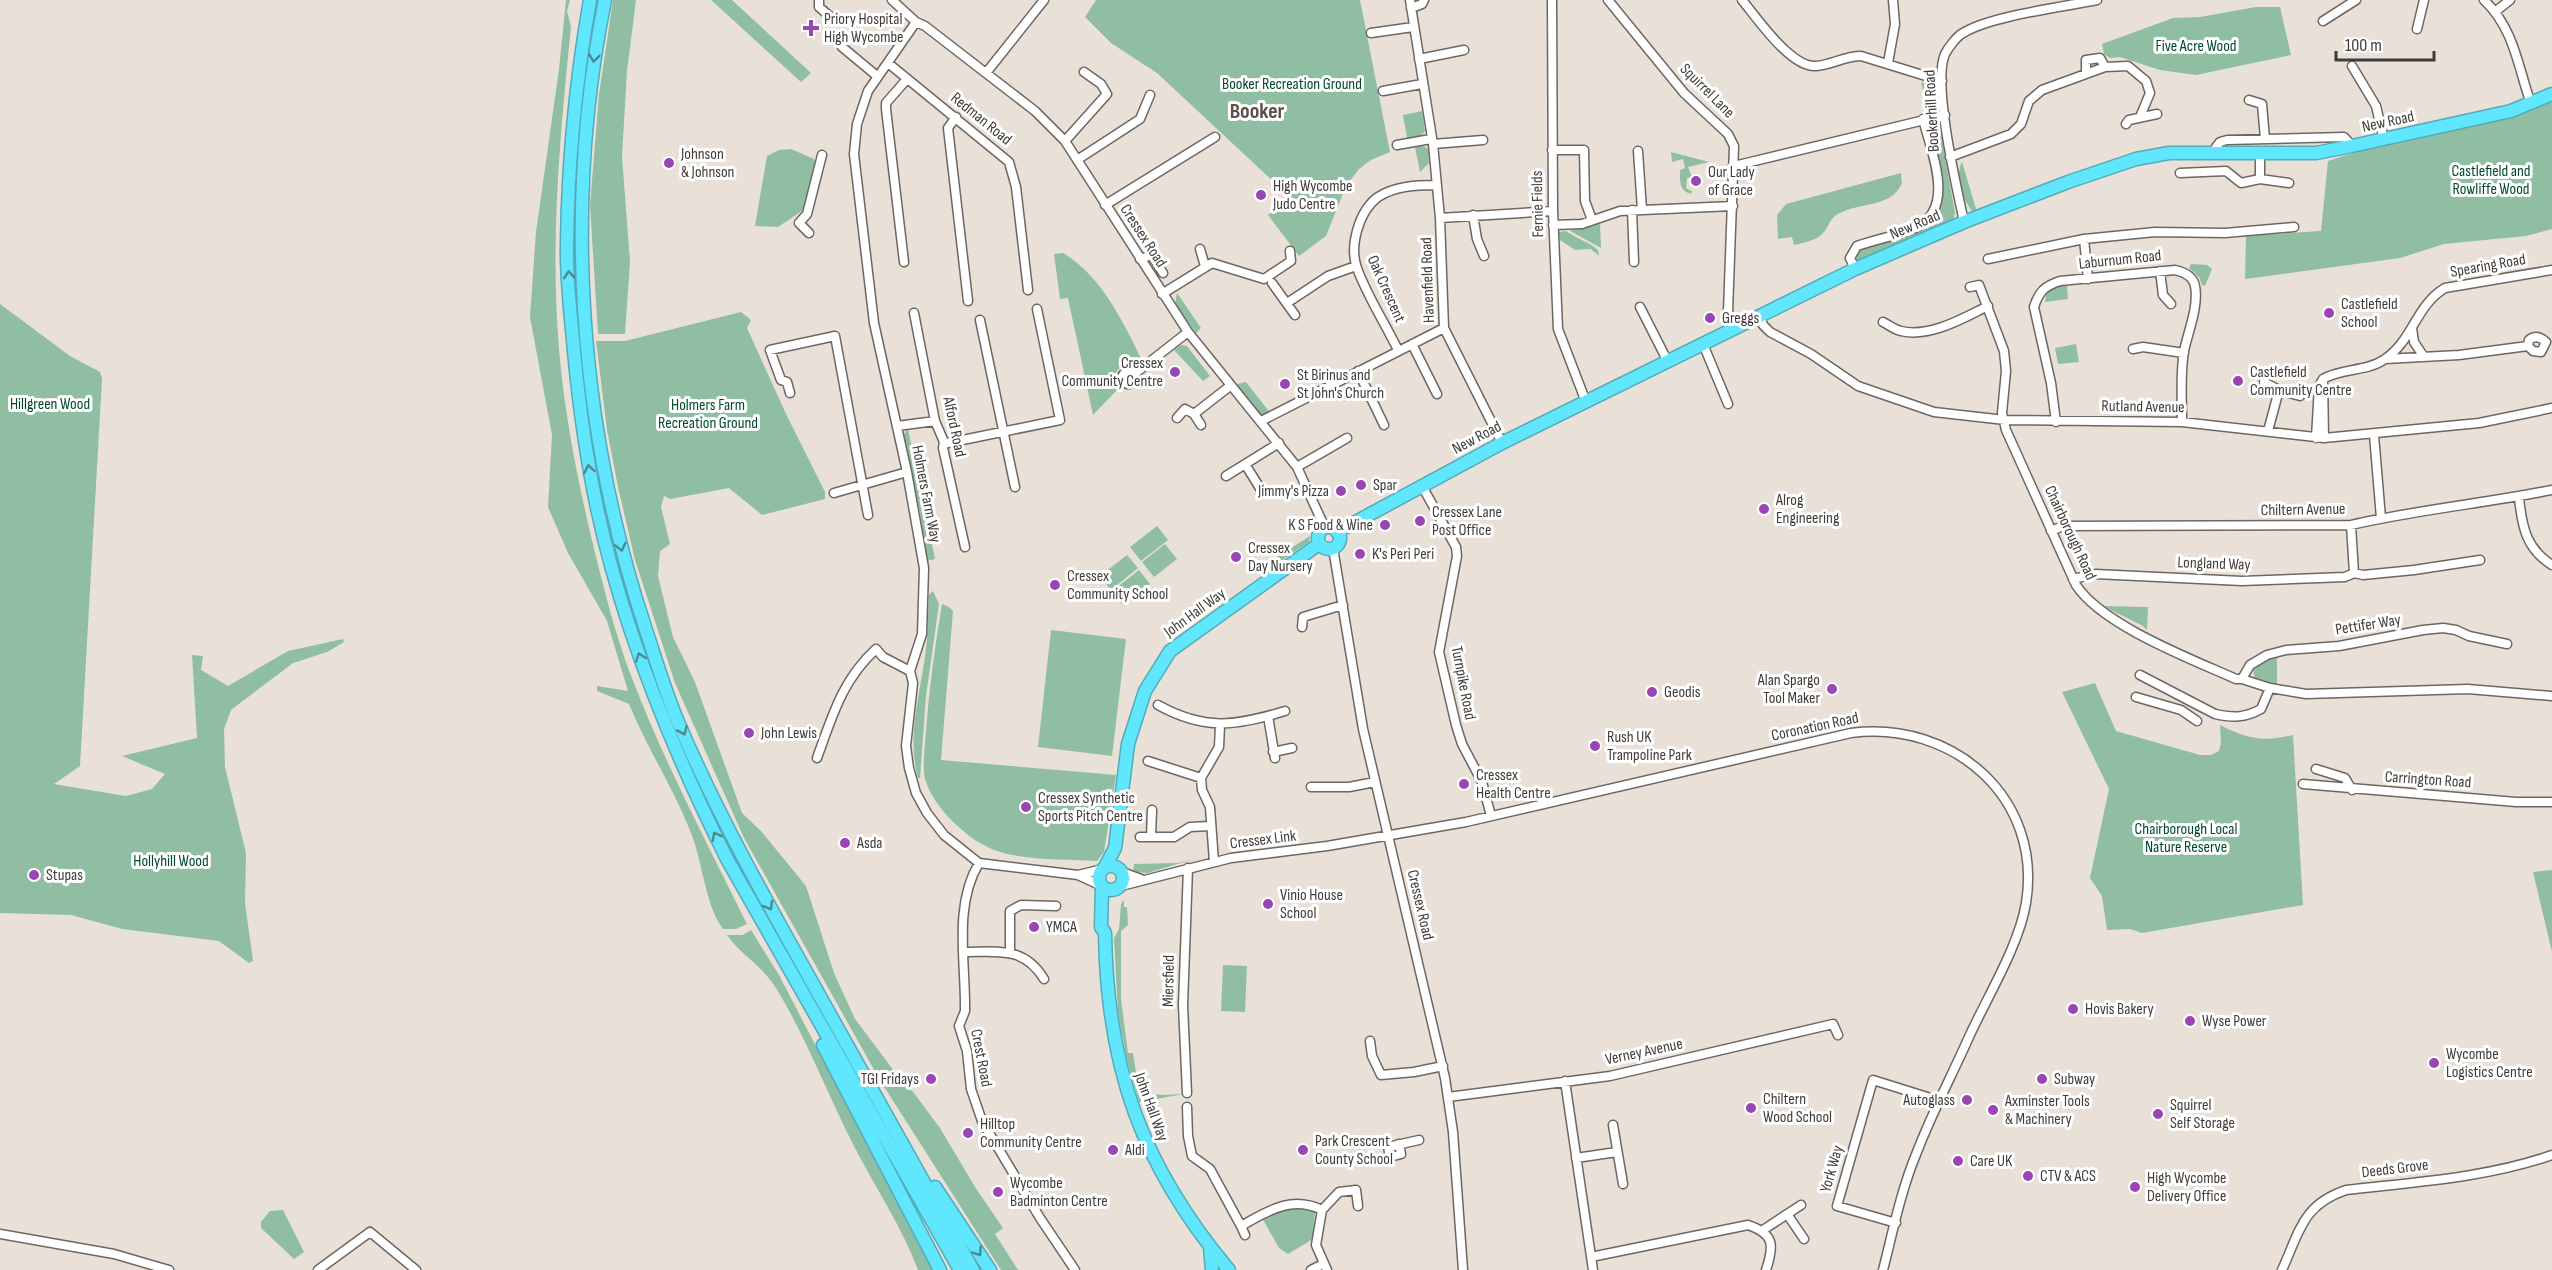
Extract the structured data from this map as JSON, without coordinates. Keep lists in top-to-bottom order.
{
  "streets": {
    "highway": ["New Road", "John Hall Way"],
    "street": [
      "Squirrel Lane",
      "Bookerhill Road",
      "Redman Road",
      "Fernie Fields",
      "Cressex Road",
      "Laburnum Road",
      "Spearing Road",
      "Havenfield Road",
      "Oak Crescent",
      "Rutland Avenue",
      "Alford Road",
      "Holmers Farm Way",
      "Chiltern Avenue",
      "Chairborough Road",
      "Longland Way",
      "Pettifer Way",
      "Turnpike Road",
      "Coronation Road",
      "Carrington Road",
      "Cressex Link",
      "Miersfield",
      "Verney Avenue",
      "Crest Road",
      "York Way",
      "Deeds Grove"
    ]
  },
  "crossings": [
    ["Squirrel Lane", "New Road"],
    ["Bookerhill Road", "New Road"],
    ["Redman Road", "Holmers Farm Way"],
    ["New Road", "Fernie Fields"],
    ["New Road", "Cressex Road"],
    ["New Road", "Havenfield Road"],
    ["New Road", "Rutland Avenue"],
    ["New Road", "John Hall Way"],
    ["New Road", "Turnpike Road"],
    ["Cressex Road", "Holmers Farm Way"],
    ["Cressex Road", "John Hall Way"],
    ["Cressex Road", "Coronation Road"],
    ["Cressex Road", "Cressex Link"],
    ["Cressex Road", "Verney Avenue"],
    ["Laburnum Road", "Rutland Avenue"],
    ["Spearing Road", "Rutland Avenue"],
    ["Havenfield Road", "Oak Crescent"],
    ["Rutland Avenue", "Chairborough Road"],
    ["Holmers Farm Way", "Crest Road"],
    ["Chiltern Avenue", "Chairborough Road"],
    ["Chairborough Road", "Longland Way"],
    ["Chairborough Road", "Pettifer Way"],
    ["John Hall Way", "Cressex Link"],
    ["Turnpike Road", "Coronation Road"],
    ["Coronation Road", "Cressex Link"],
    ["Coronation Road", "York Way"],
    ["Cressex Link", "Miersfield"]
  ],
  "districts": ["Booker"],
  "parks": [
    "Five Acre Wood",
    "Booker Recreation Ground",
    "Castlefield and Rowliffe Wood",
    "Hillgreen Wood",
    "Holmers Farm Recreation Ground",
    "Chairborough Local Nature Reserve",
    "Hollyhill Wood"
  ],
  "places": {
    "health": ["Priory Hospital High Wycombe"],
    "other": [
      "Johnson & Johnson",
      "Our Lady of Grace",
      "High Wycombe Judo Centre",
      "Castlefield School",
      "Greggs",
      "Cressex Community Centre",
      "Castlefield Community Centre",
      "St Birinus and St John's Church",
      "Spar",
      "Jimmy's Pizza",
      "Alrog Engineering",
      "Cressex Lane Post Office",
      "K S Food & Wine",
      "K's Peri Peri",
      "Cressex Day Nursery",
      "Cressex Community School",
      "Alan Spargo Tool Maker",
      "Geodis",
      "John Lewis",
      "Rush UK Trampoline Park",
      "Cressex Health Centre",
      "Cressex Synthetic Sports Pitch Centre",
      "Asda",
      "Stupas",
      "Vinio House School",
      "YMCA",
      "Hovis Bakery",
      "Wyse Power",
      "Wycombe Logistics Centre",
      "TGI Fridays",
      "Subway",
      "Autoglass",
      "Chiltern Wood School",
      "Axminster Tools & Machinery",
      "Squirrel Self Storage",
      "Hilltop Community Centre",
      "Aldi",
      "Park Crescent County School",
      "Care UK",
      "CTV & ACS",
      "High Wycombe Delivery Office",
      "Wycombe Badminton Centre"
    ]
  },
  "scale_bar": "100 m"
}
